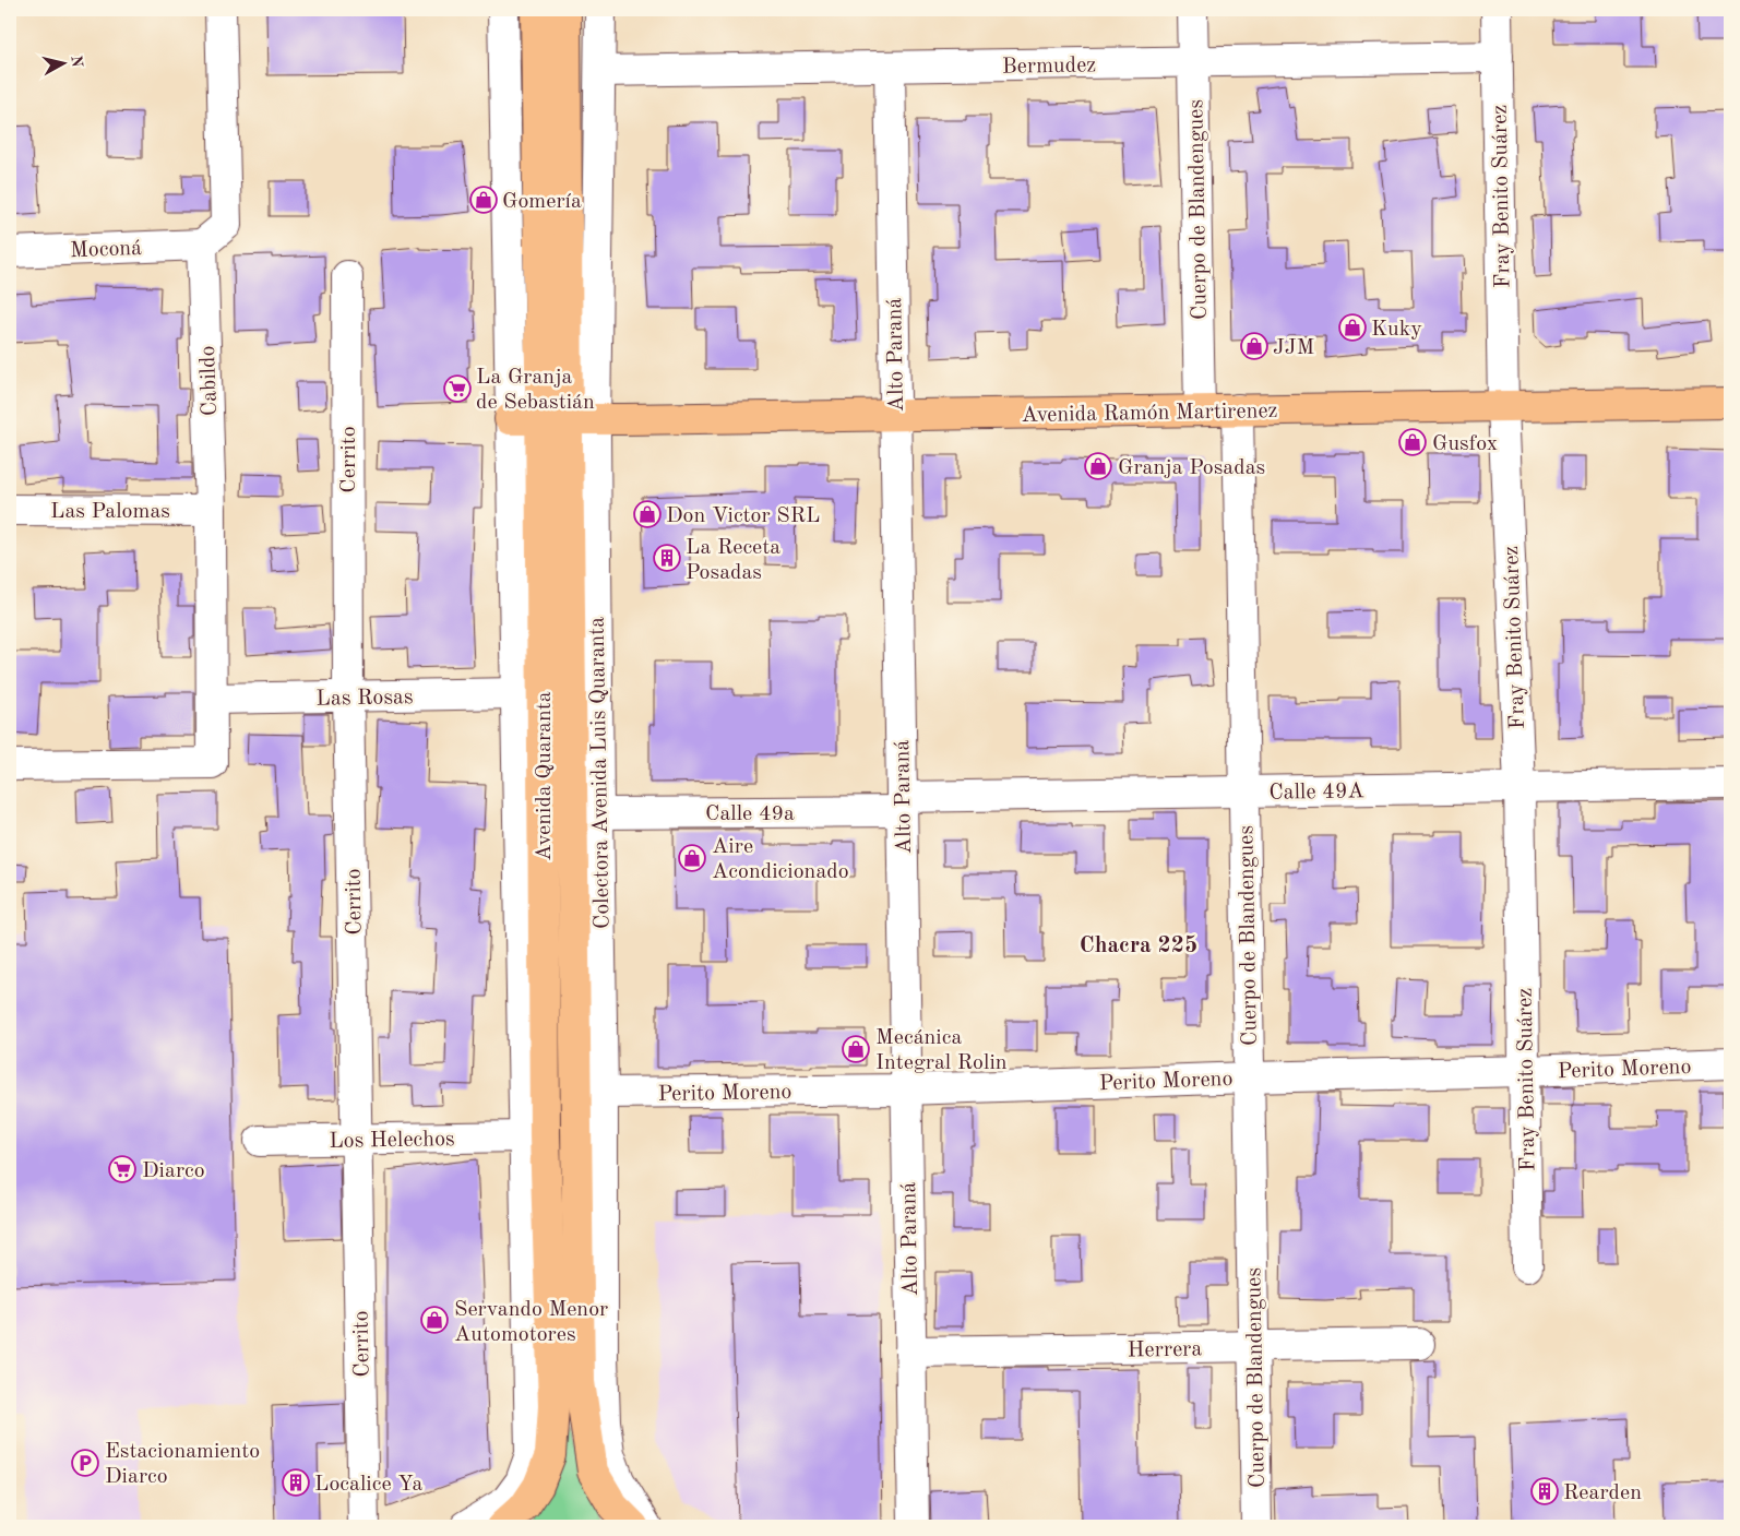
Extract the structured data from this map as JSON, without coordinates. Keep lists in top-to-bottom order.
{
  "streets": {
    "main road": ["Avenida Ramón Martirenez", "Avenida Quaranta"],
    "street": [
      "Bermudez",
      "Fray Benito Suárez",
      "Cuerpo de Blandengues",
      "Moconá",
      "Alto Paraná",
      "Cabildo",
      "Cerrito",
      "Las Palomas",
      "Las Rosas",
      "Colectora Avenida Luis Quaranta",
      "Calle 49A",
      "Calle 49a",
      "Perito Moreno",
      "Los Helechos",
      "Herrera"
    ]
  },
  "crossings": [
    ["Bermudez", "Fray Benito Suárez"],
    ["Bermudez", "Cuerpo de Blandengues"],
    ["Bermudez", "Alto Paraná"],
    ["Bermudez", "Colectora Avenida Luis Quaranta"],
    ["Fray Benito Suárez", "Avenida Ramón Martirenez"],
    ["Fray Benito Suárez", "Calle 49A"],
    ["Fray Benito Suárez", "Perito Moreno"],
    ["Cuerpo de Blandengues", "Avenida Ramón Martirenez"],
    ["Cuerpo de Blandengues", "Calle 49A"],
    ["Cuerpo de Blandengues", "Perito Moreno"],
    ["Cuerpo de Blandengues", "Herrera"],
    ["Moconá", "Cabildo"],
    ["Alto Paraná", "Avenida Ramón Martirenez"],
    ["Alto Paraná", "Calle 49A"],
    ["Alto Paraná", "Calle 49a"],
    ["Alto Paraná", "Perito Moreno"],
    ["Alto Paraná", "Herrera"],
    ["Cabildo", "Las Palomas"],
    ["Cabildo", "Las Rosas"],
    ["Avenida Ramón Martirenez", "Colectora Avenida Luis Quaranta"],
    ["Avenida Ramón Martirenez", "Avenida Quaranta"],
    ["Cerrito", "Las Rosas"],
    ["Cerrito", "Los Helechos"],
    ["Colectora Avenida Luis Quaranta", "Avenida Quaranta"],
    ["Colectora Avenida Luis Quaranta", "Calle 49a"],
    ["Colectora Avenida Luis Quaranta", "Perito Moreno"],
    ["Avenida Quaranta", "Los Helechos"],
    ["Calle 49A", "Calle 49a"]
  ],
  "districts": ["Chacra 225"],
  "places": {
    "shop": [
      "Gomería",
      "Kuky",
      "JJM",
      "Gusfox",
      "Granja Posadas",
      "Don Victor SRL",
      "Aire Acondicionado",
      "Mecánica Integral Rolin",
      "Servando Menor Automotores"
    ],
    "supermarket": ["La Granja de Sebastián", "Diarco"],
    "building": ["La Receta Posadas", "Localice Ya", "Rearden"],
    "parking": ["Estacionamiento Diarco"]
  },
  "north": "right"
}
